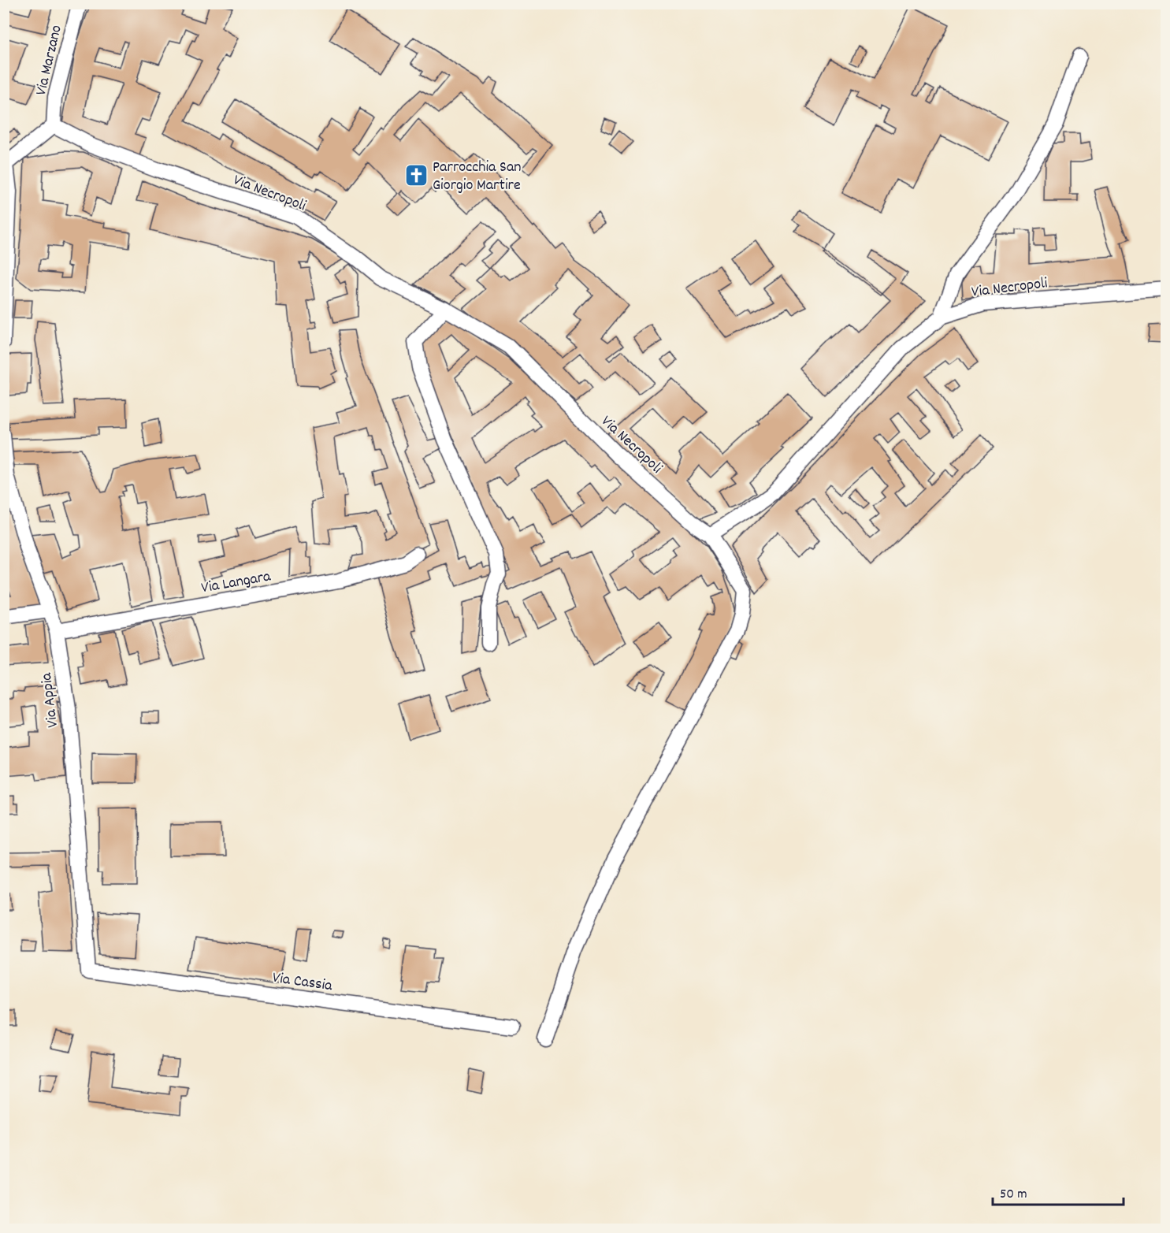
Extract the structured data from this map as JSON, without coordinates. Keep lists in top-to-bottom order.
{
  "streets": {
    "street": [
      "Via Marzano",
      "Via Necropoli",
      "Via Langara",
      "Via Appia",
      "Via Cassia"
    ]
  },
  "crossings": [
    ["Via Marzano", "Via Necropoli"],
    ["Via Langara", "Via Appia"],
    ["Via Appia", "Via Cassia"]
  ],
  "places": {
    "church": ["Parrocchia San Giorgio Martire"]
  },
  "scale_bar": "50 m"
}
